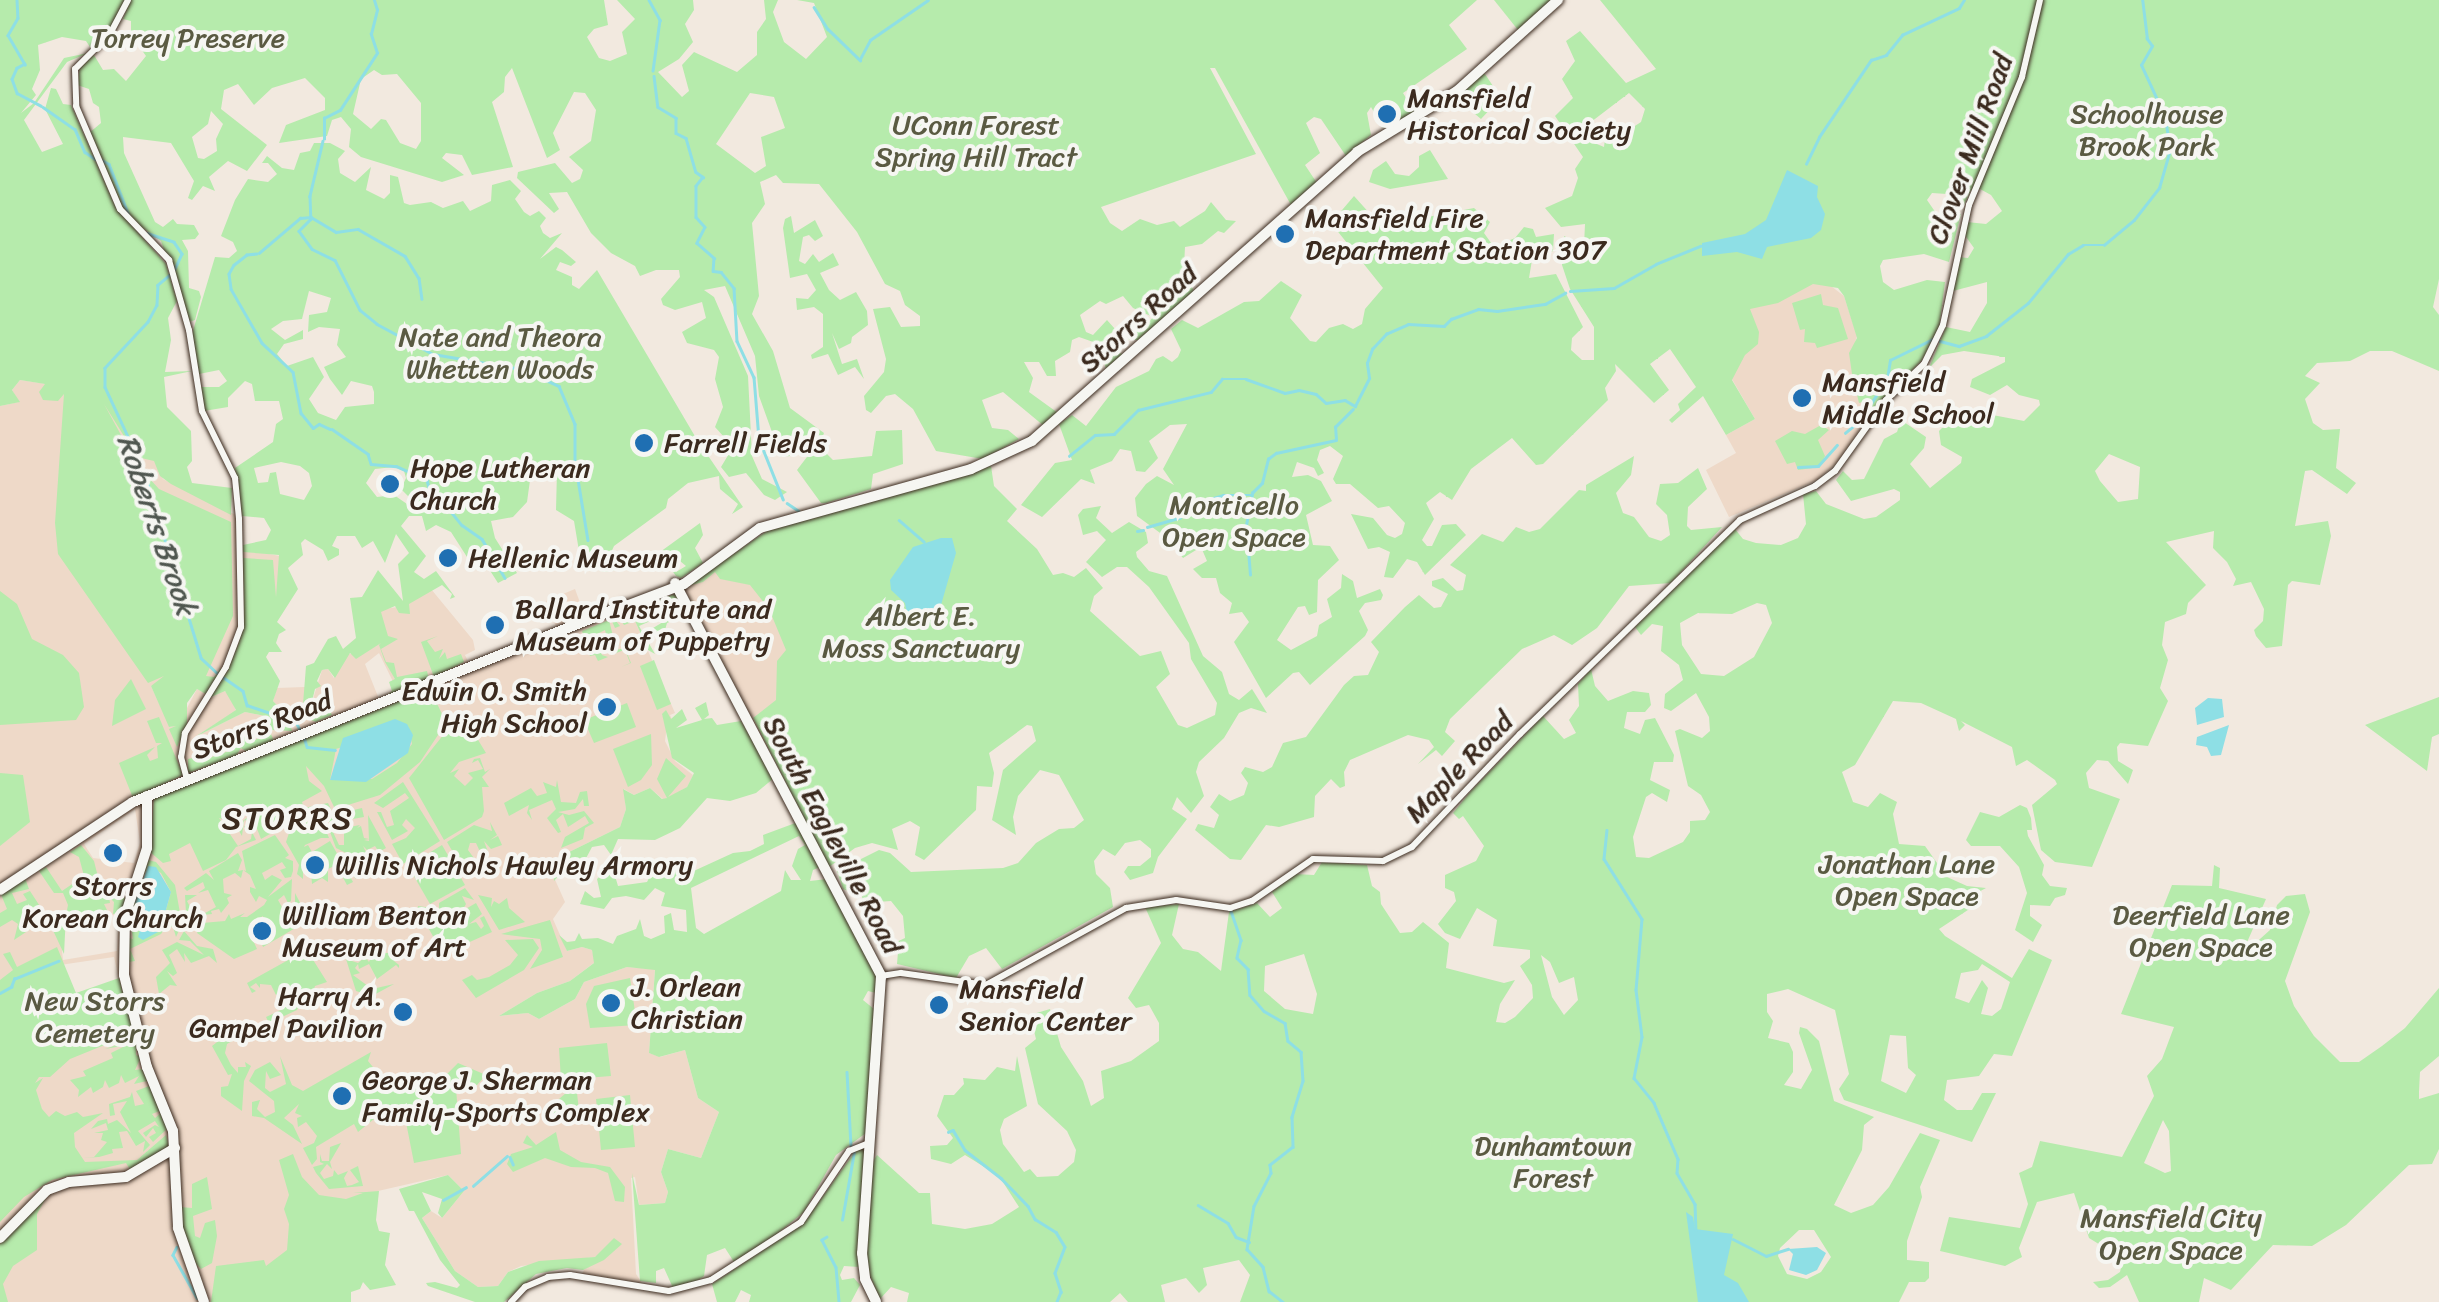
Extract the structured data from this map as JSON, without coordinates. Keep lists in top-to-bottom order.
{
  "streets": {
    "main road": ["Storrs Road", "South Eagleville Road"],
    "street": ["Clover Mill Road", "Maple Road"]
  },
  "crossings": [
    ["Clover Mill Road", "Maple Road"],
    ["Storrs Road", "South Eagleville Road"],
    ["Maple Road", "South Eagleville Road"]
  ],
  "districts": ["STORRS"],
  "water": ["Roberts Brook"],
  "parks": [
    "Torrey Preserve",
    "Schoolhouse Brook Park",
    "UConn Forest Spring Hill Tract",
    "Nate and Theora Whetten Woods",
    "Monticello Open Space",
    "Albert E. Moss Sanctuary",
    "Jonathan Lane Open Space",
    "Deerfield Lane Open Space",
    "New Storrs Cemetery",
    "Dunhamtown Forest",
    "Mansfield City Open Space"
  ],
  "places": [
    "Mansfield Historical Society",
    "Mansfield Fire Department Station 307",
    "Mansfield Middle School",
    "Farrell Fields",
    "Hope Lutheran Church",
    "Hellenic Museum",
    "Ballard Institute and Museum of Puppetry",
    "Edwin O. Smith High School",
    "Storrs Korean Church",
    "Willis Nichols Hawley Armory",
    "William Benton Museum of Art",
    "J. Orlean Christian",
    "Mansfield Senior Center",
    "Harry A. Gampel Pavilion",
    "George J. Sherman Family-Sports Complex"
  ]
}
